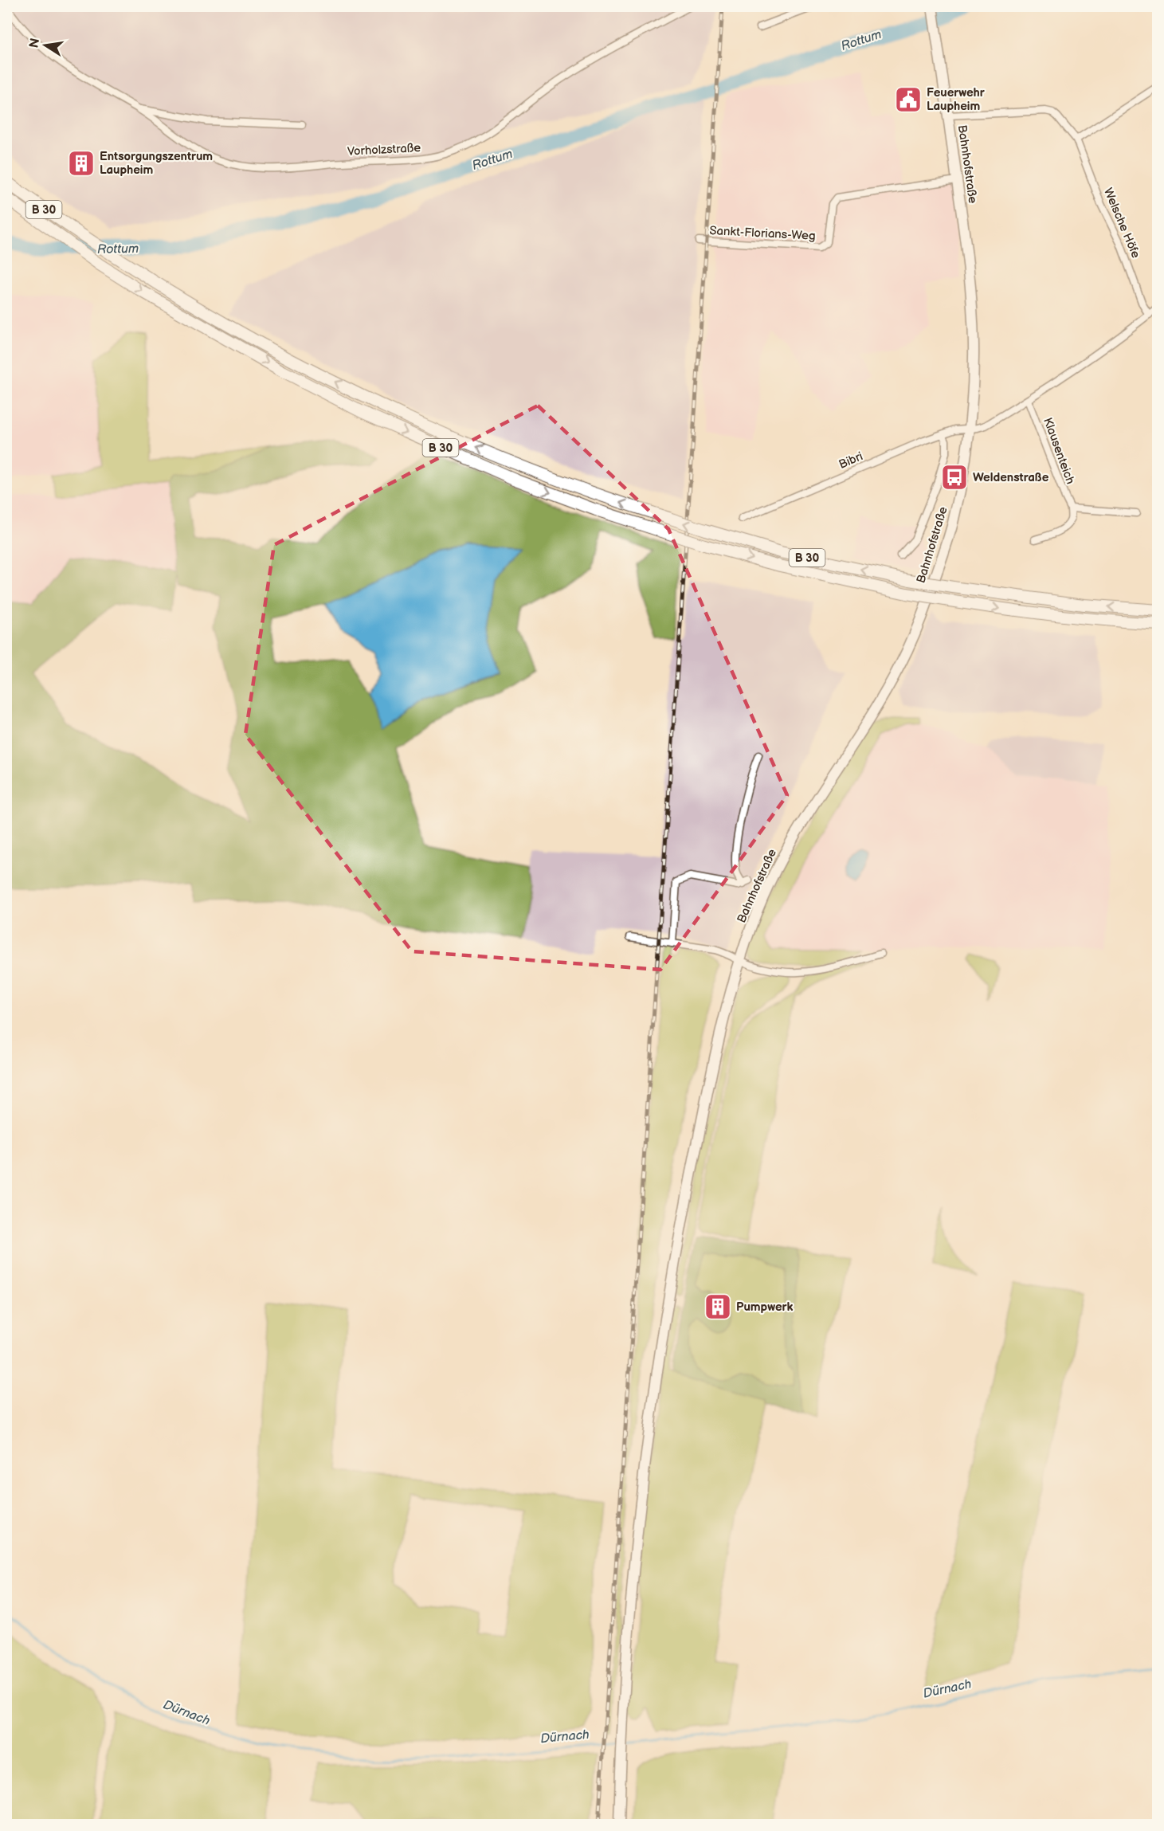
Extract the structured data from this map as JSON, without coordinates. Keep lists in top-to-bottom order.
{
  "streets": {
    "highway": ["B 30"],
    "main road": ["Bahnhofstraße"],
    "street": [
      "Vorholzstraße",
      "Welsche Höfe",
      "Sankt-Florians-Weg",
      "Klausenteich",
      "Bibri"
    ]
  },
  "crossings": [
    ["Bahnhofstraße", "Welsche Höfe"],
    ["Bahnhofstraße", "Sankt-Florians-Weg"],
    ["Bahnhofstraße", "Bibri"]
  ],
  "water": ["Rottum", "Dürnach"],
  "places": {
    "public building": ["Feuerwehr Laupheim"],
    "building": ["Entsorgungszentrum Laupheim", "Pumpwerk"],
    "bus stop": ["Weldenstraße"]
  },
  "north": "left"
}
